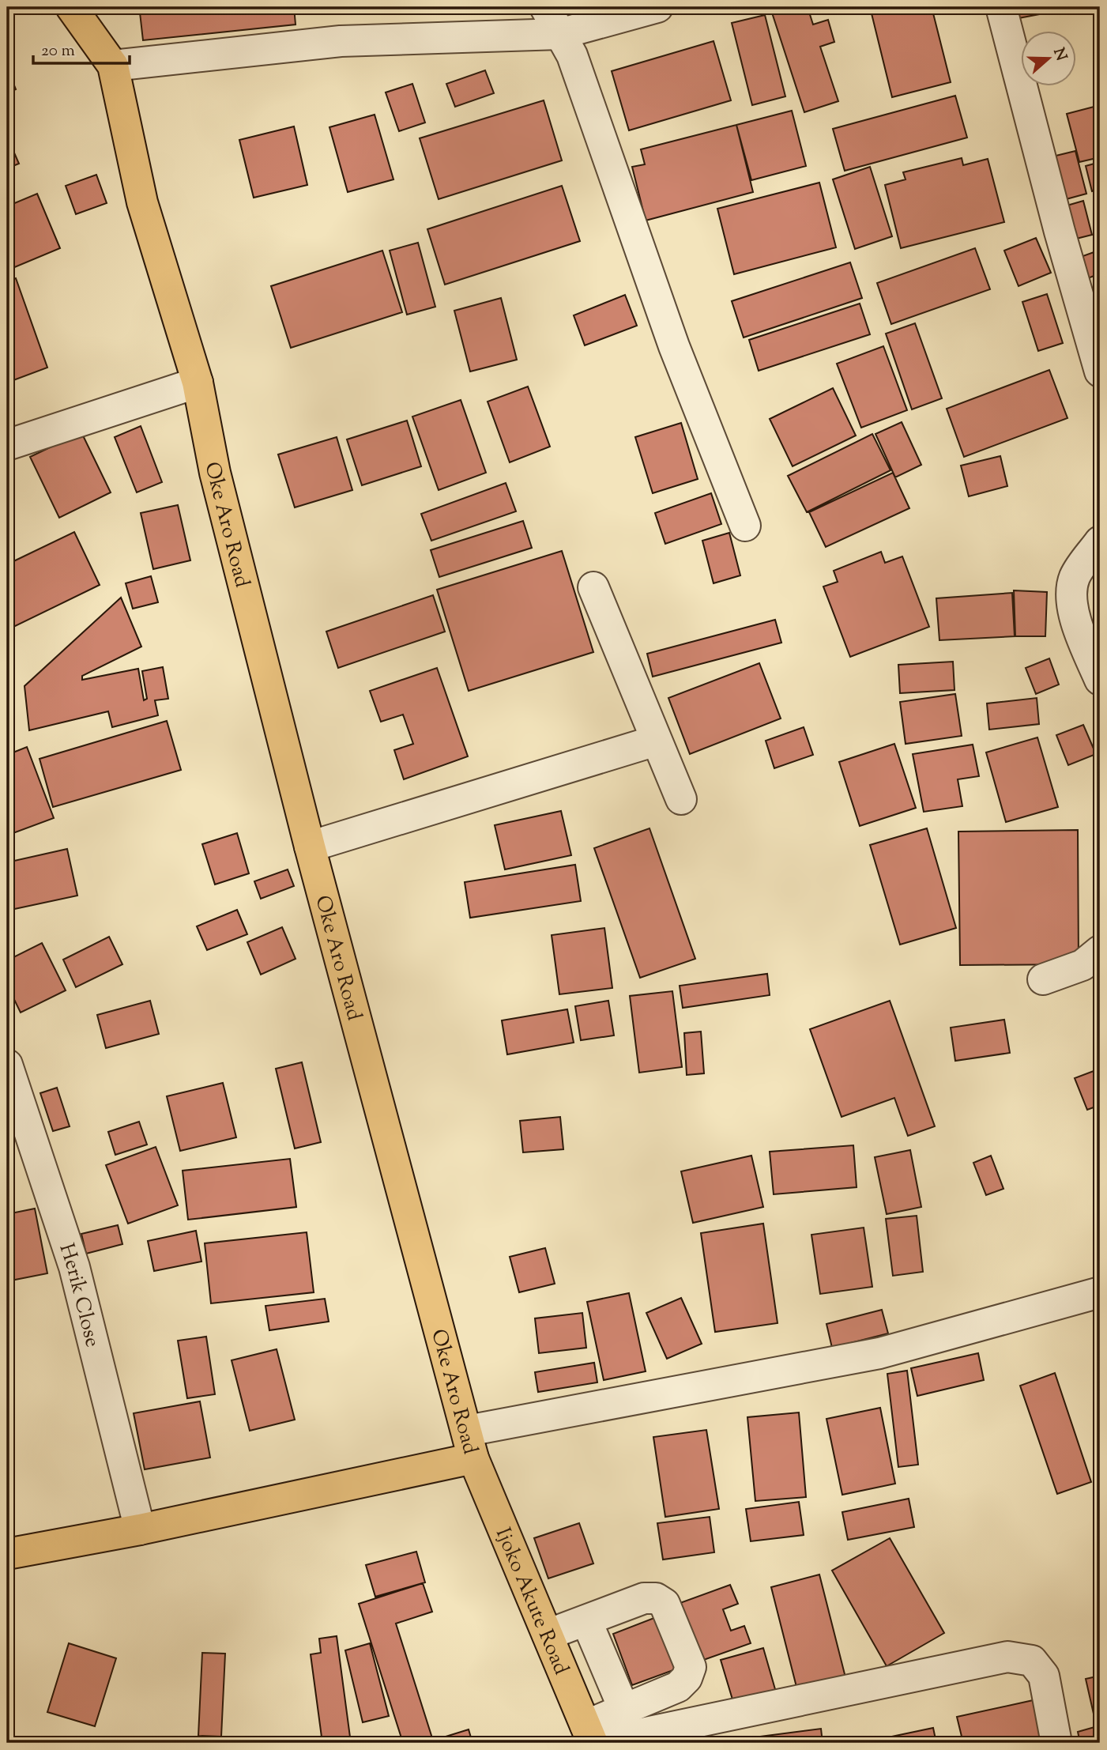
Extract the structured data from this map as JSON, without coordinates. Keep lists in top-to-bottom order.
{
  "streets": {
    "main road": ["Oke Aro Road", "Ijoko Akute Road"],
    "street": ["Herik Close"]
  },
  "crossings": [
    ["Oke Aro Road", "Herik Close"],
    ["Oke Aro Road", "Ijoko Akute Road"]
  ],
  "scale_bar": "20 m",
  "north": "right"
}
